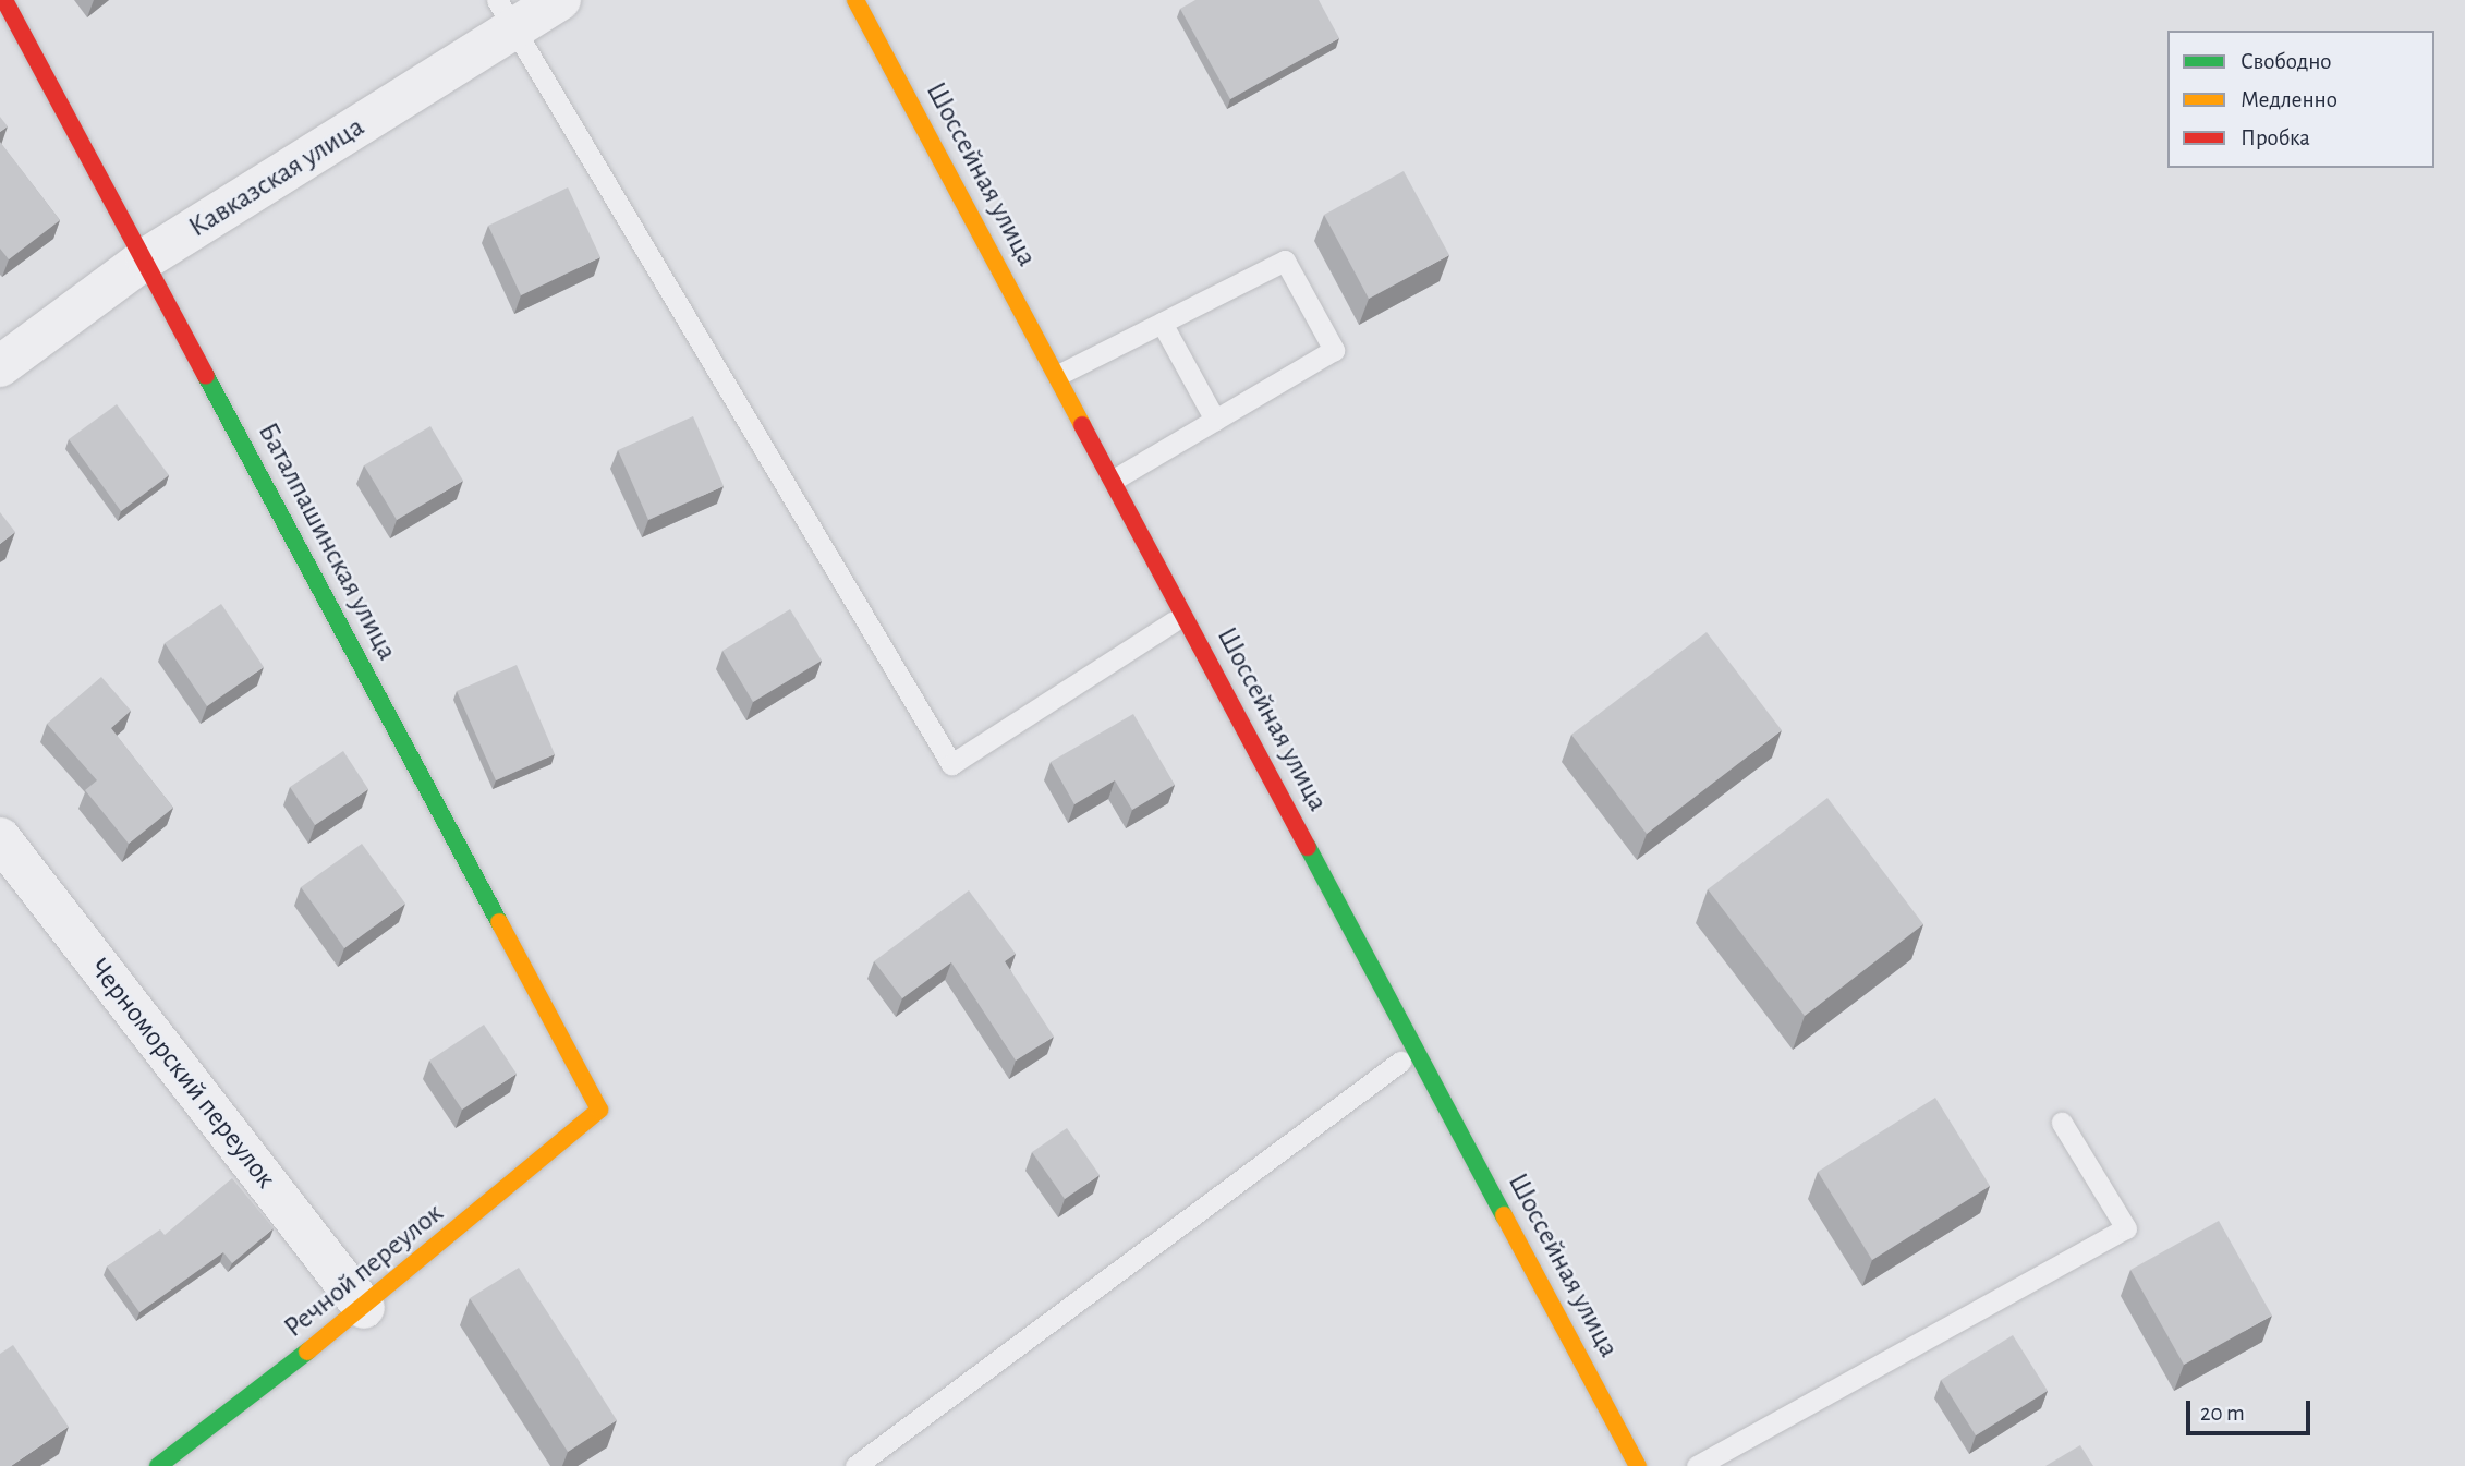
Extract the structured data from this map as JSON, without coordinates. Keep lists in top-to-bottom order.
{
  "streets": {
    "main road": ["Шоссейная улица", "Баталпашинская улица", "Речной переулок"],
    "street": ["Кавказская улица", "Черноморский переулок"]
  },
  "crossings": [
    ["Кавказская улица", "Баталпашинская улица"],
    ["Баталпашинская улица", "Речной переулок"],
    ["Черноморский переулок", "Речной переулок"]
  ],
  "legend": ["Свободно", "Медленно", "Пробка"],
  "scale_bar": "20 m"
}
